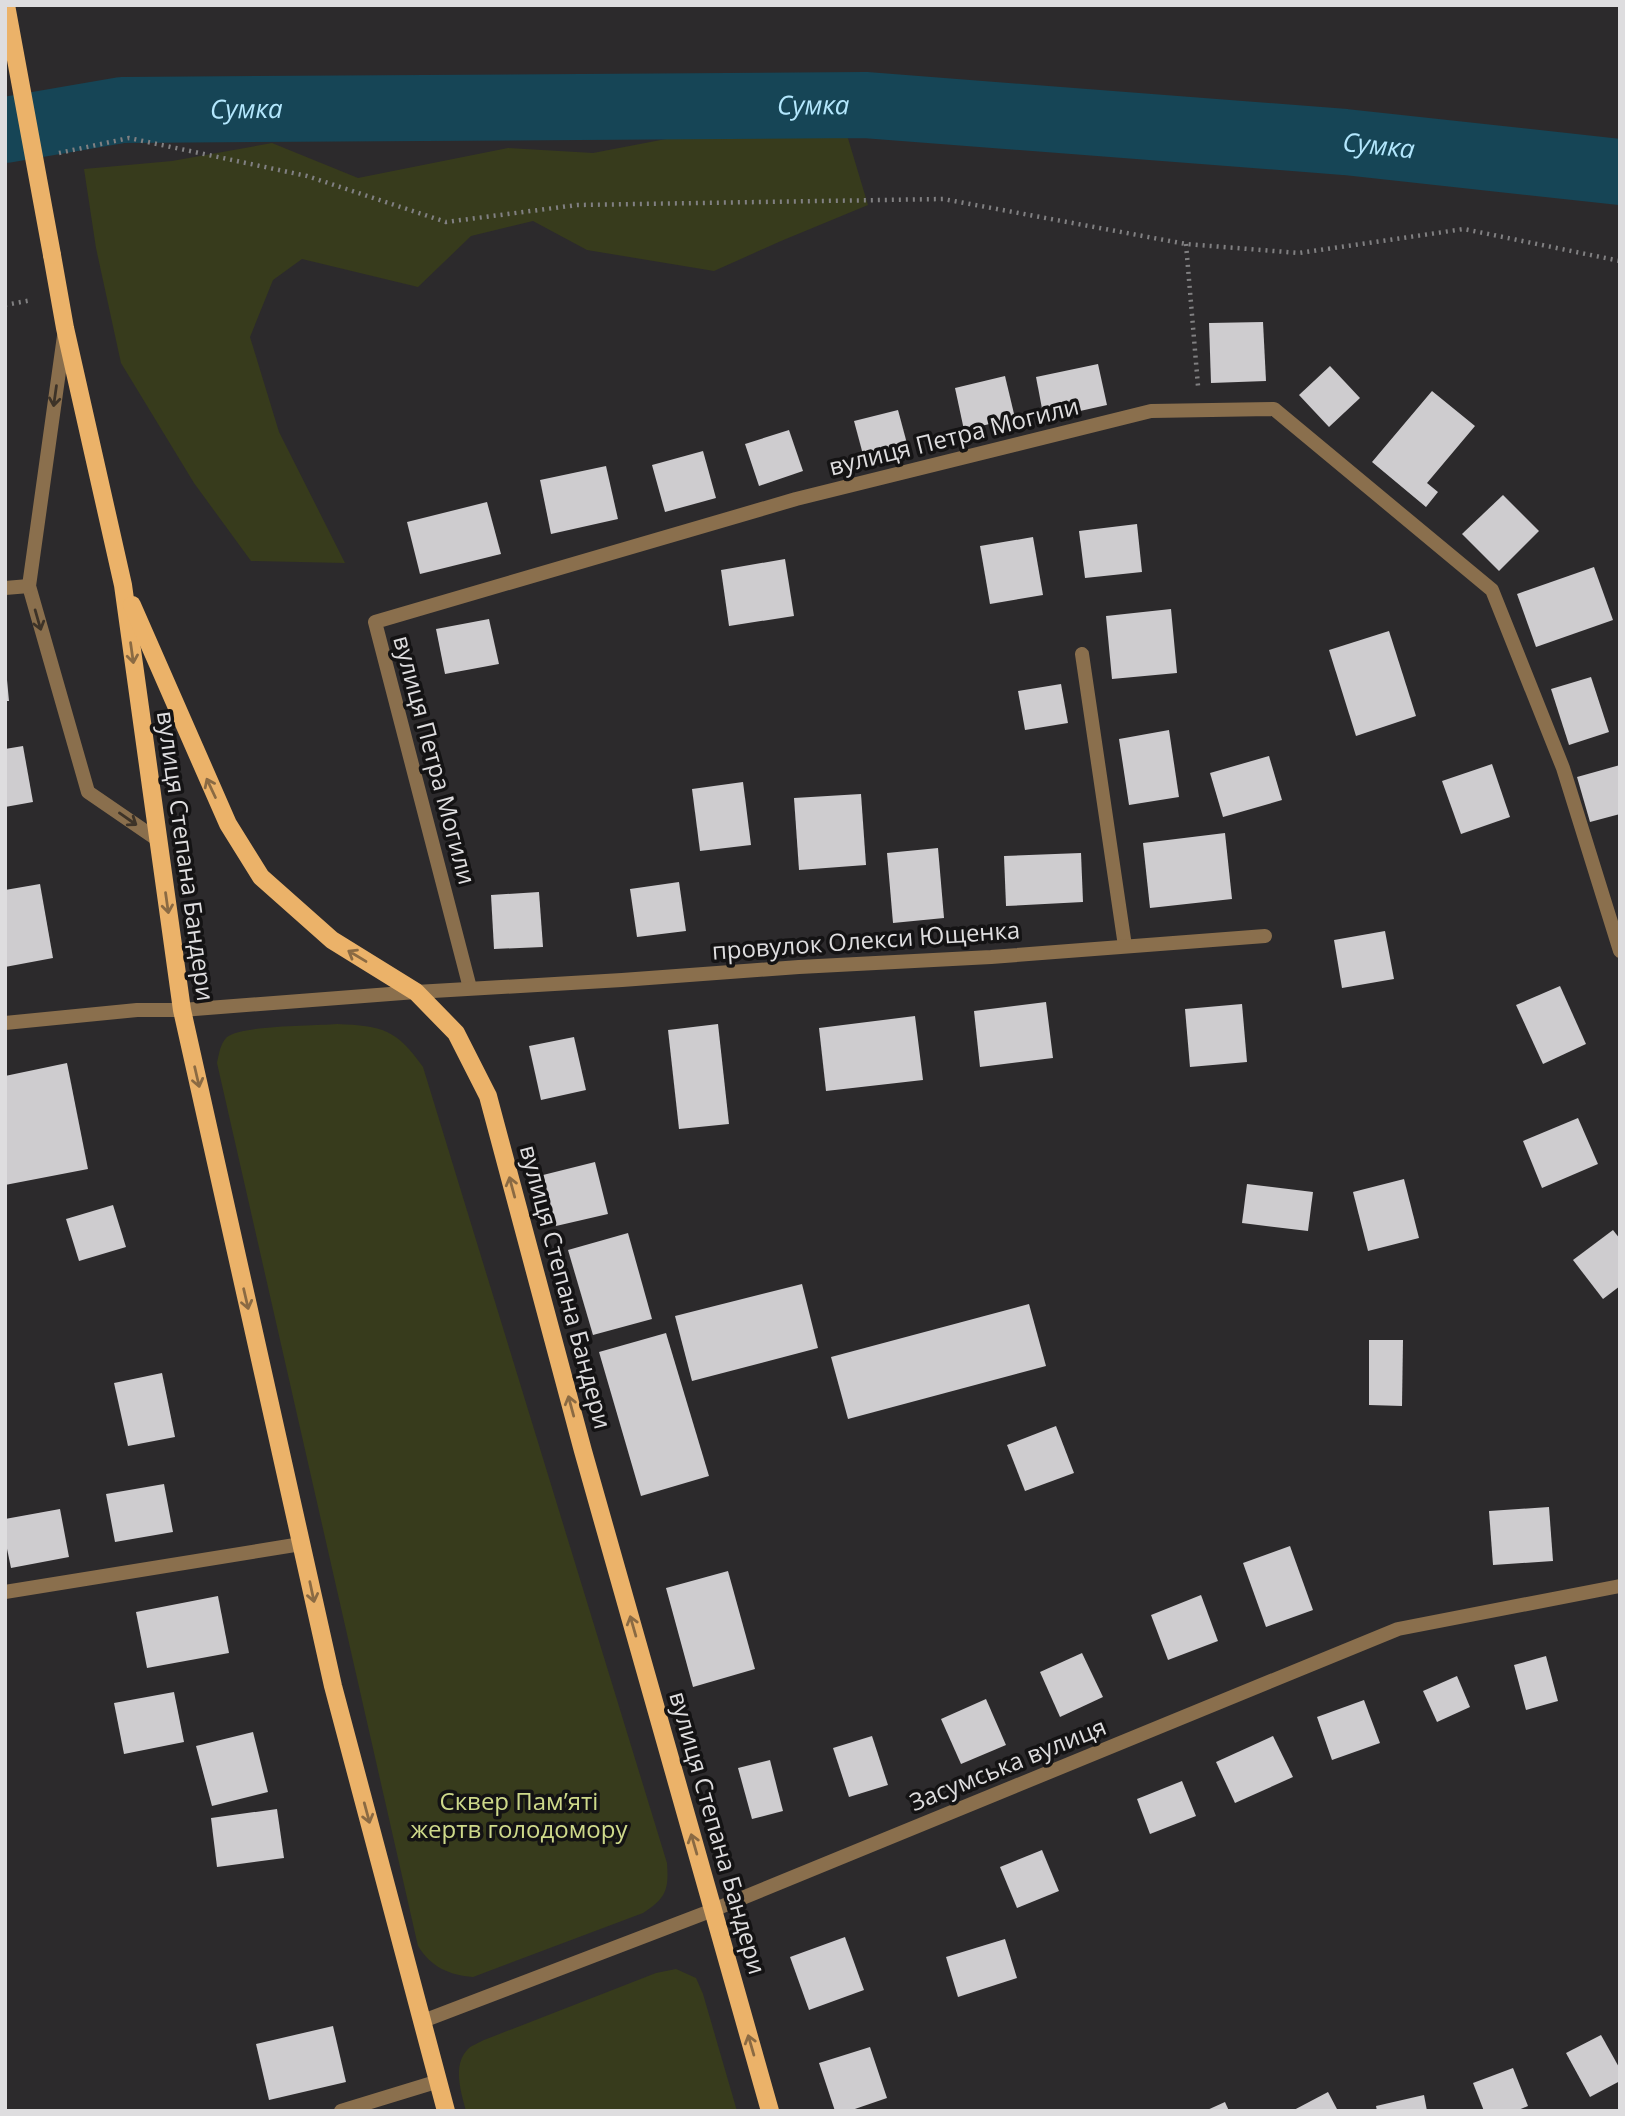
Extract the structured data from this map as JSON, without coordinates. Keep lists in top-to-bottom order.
{
  "streets": {
    "main road": ["вулиця Степана Бандери"],
    "street": ["вулиця Петра Могили", "провулок Олекси Ющенка", "Засумська вулиця"]
  },
  "crossings": [
    ["вулиця Петра Могили", "провулок Олекси Ющенка"],
    ["вулиця Степана Бандери", "провулок Олекси Ющенка"],
    ["вулиця Степана Бандери", "Засумська вулиця"]
  ],
  "water": ["Сумка"],
  "parks": ["Сквер Пам’яті жертв голодомору"]
}
